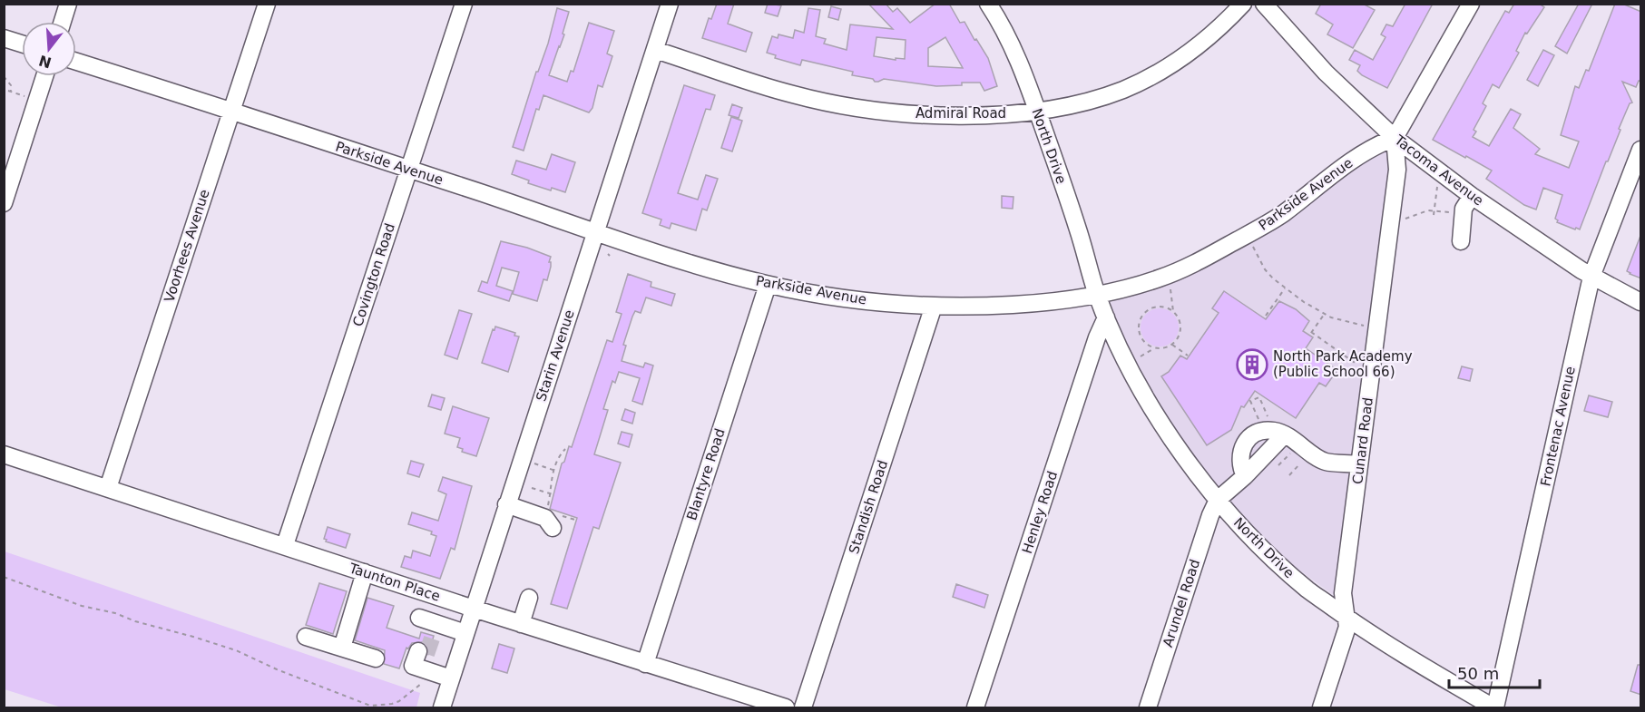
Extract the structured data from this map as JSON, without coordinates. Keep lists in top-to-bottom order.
{
  "streets": {
    "street": [
      "Admiral Road",
      "North Drive",
      "Parkside Avenue",
      "Tacoma Avenue",
      "Voorhees Avenue",
      "Covington Road",
      "Starin Avenue",
      "Frontenac Avenue",
      "Cunard Road",
      "Blantyre Road",
      "Standish Road",
      "Henley Road",
      "Taunton Place",
      "Arundel Road"
    ]
  },
  "crossings": [
    ["Admiral Road", "North Drive"],
    ["Admiral Road", "Starin Avenue"],
    ["North Drive", "Parkside Avenue"],
    ["North Drive", "Frontenac Avenue"],
    ["North Drive", "Cunard Road"],
    ["North Drive", "Henley Road"],
    ["North Drive", "Arundel Road"],
    ["Parkside Avenue", "Tacoma Avenue"],
    ["Parkside Avenue", "Voorhees Avenue"],
    ["Parkside Avenue", "Covington Road"],
    ["Parkside Avenue", "Starin Avenue"],
    ["Parkside Avenue", "Cunard Road"],
    ["Parkside Avenue", "Blantyre Road"],
    ["Parkside Avenue", "Standish Road"],
    ["Tacoma Avenue", "Frontenac Avenue"],
    ["Tacoma Avenue", "Cunard Road"],
    ["Voorhees Avenue", "Taunton Place"],
    ["Covington Road", "Taunton Place"],
    ["Starin Avenue", "Taunton Place"],
    ["Blantyre Road", "Taunton Place"]
  ],
  "places": {
    "building": ["North Park Academy (Public School 66)"]
  },
  "scale_bar": "50 m",
  "north": "bottom"
}
